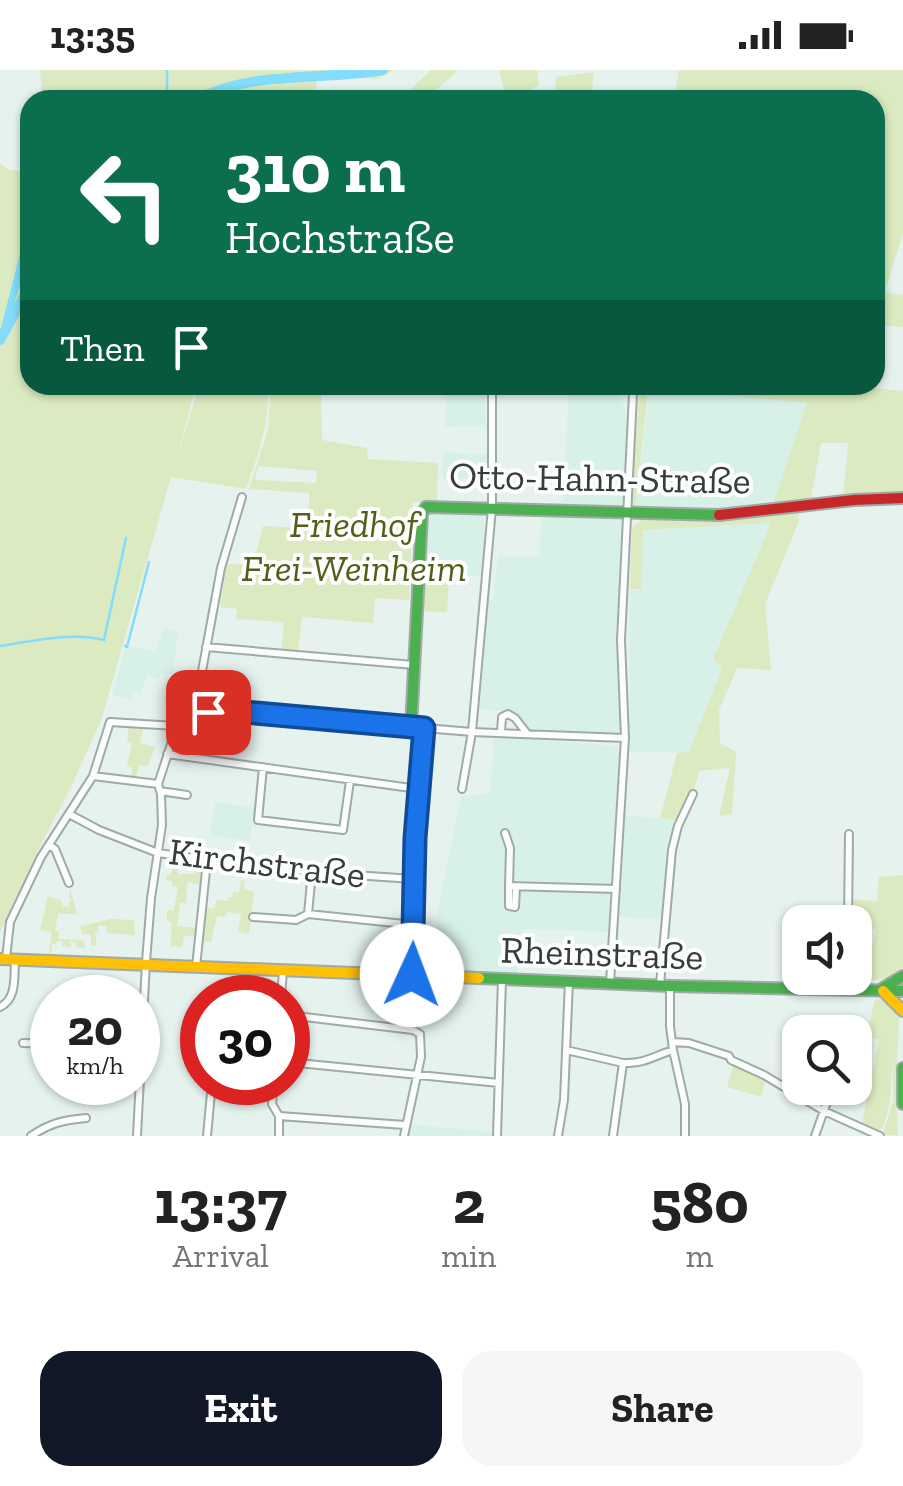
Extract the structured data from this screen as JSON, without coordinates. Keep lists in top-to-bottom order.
{
  "streets": {
    "street": ["Otto-Hahn-Straße", "Kirchstraße", "Rheinstraße"]
  },
  "parks": ["Friedhof Frei-Weinheim"],
  "page": {
    "status": "13:35",
    "turn": ["310 m", "Hochstraße"],
    "then": "Then",
    "speed": "20 km/h",
    "limit": "30",
    "eta": [
      "13:37",
      "Arrival",
      "2",
      "min",
      "580",
      "m"
    ],
    "buttons": ["Exit", "Share"]
  }
}
